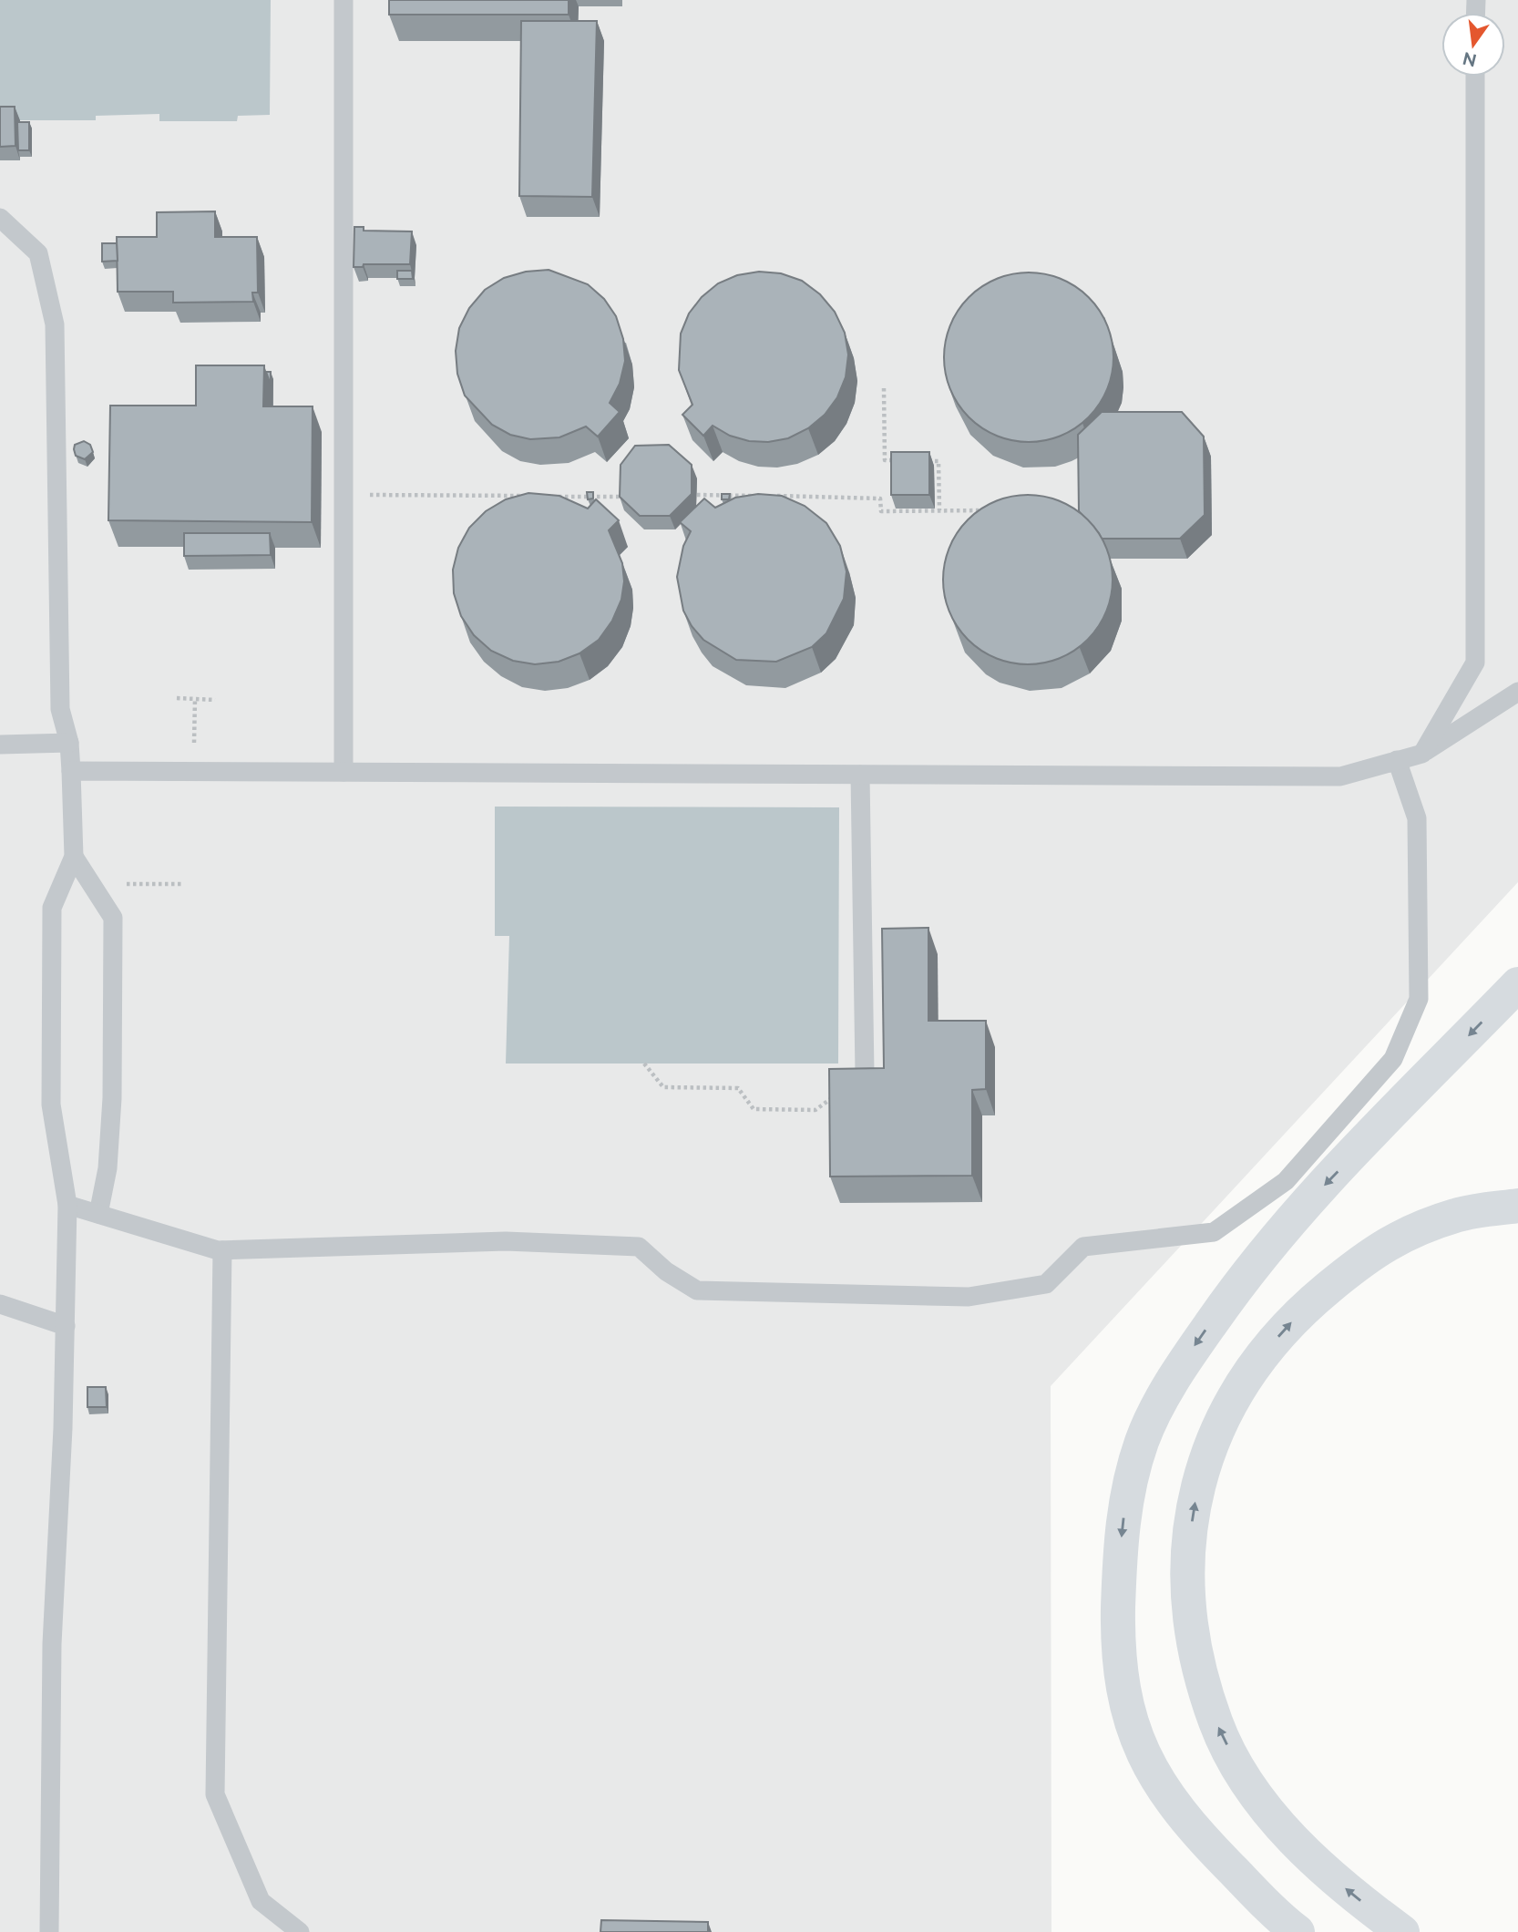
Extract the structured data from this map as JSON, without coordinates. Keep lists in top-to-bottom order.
{
  "north": "bottom"
}
